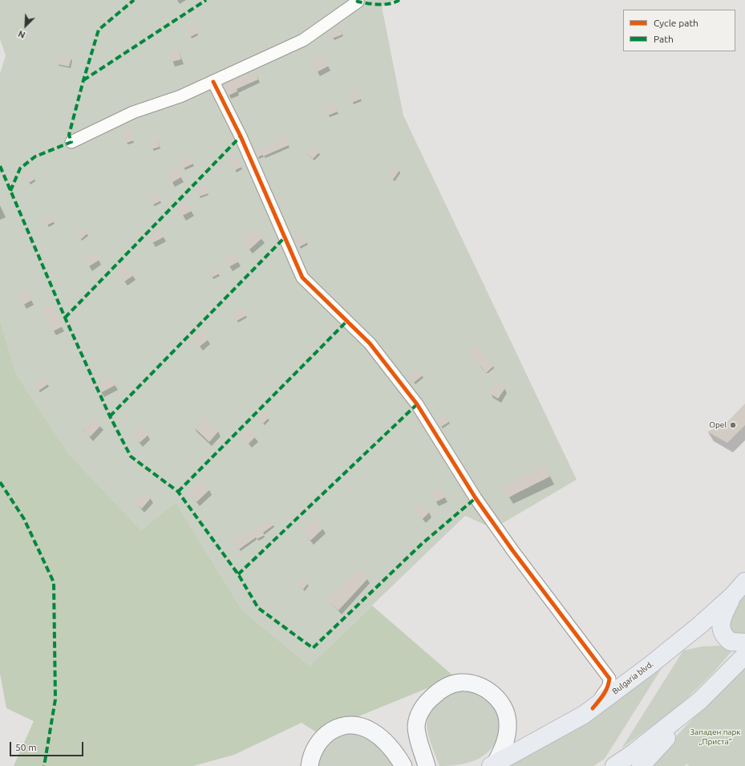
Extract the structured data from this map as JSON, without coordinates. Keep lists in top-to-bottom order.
{
  "streets": {
    "highway": ["Bulgaria blvd."]
  },
  "parks": ["Западен парк „Приста“"],
  "places": ["Opel"],
  "legend": ["Cycle path", "Path"],
  "scale_bar": "50 m",
  "north": "bottom left"
}
